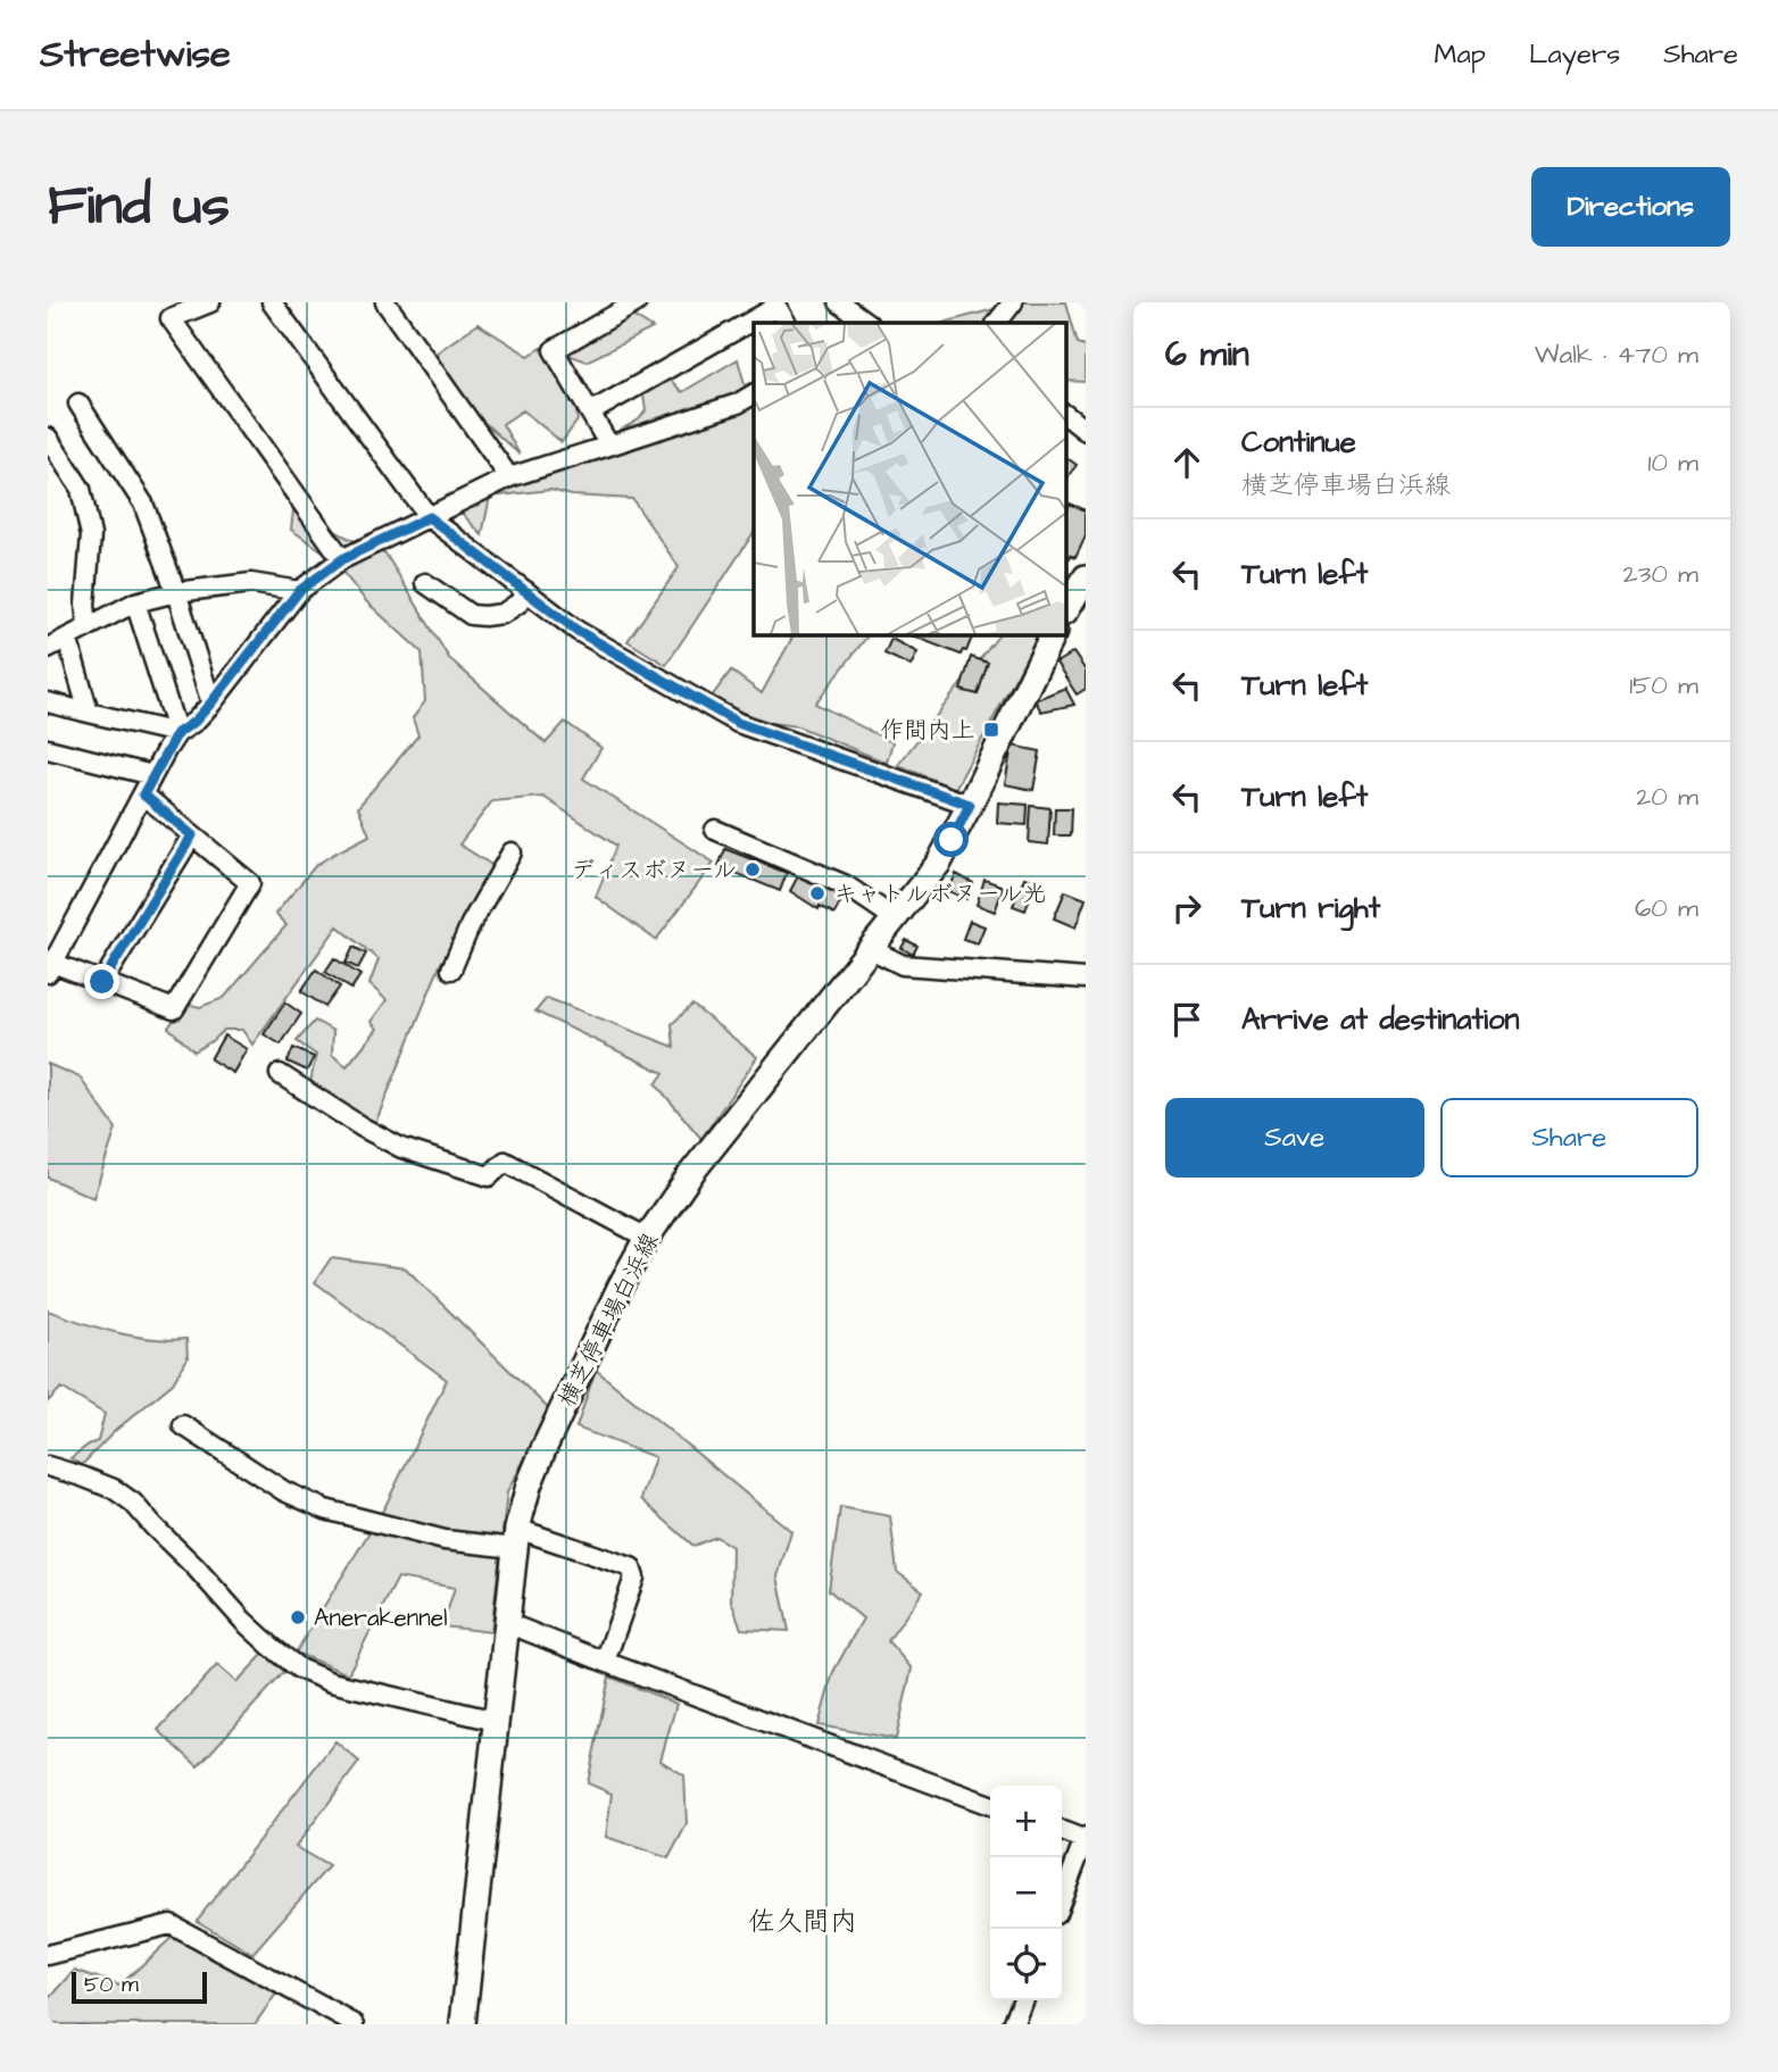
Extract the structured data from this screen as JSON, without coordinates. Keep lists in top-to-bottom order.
{
  "streets": {
    "main road": ["横芝停車場白浜線"]
  },
  "districts": ["佐久間内"],
  "places": {
    "transit": ["作間内上"],
    "other": ["ディスボヌール", "キャトルボヌール光", "Anerakennel"]
  },
  "scale_bar": "50 m",
  "page": {
    "header": "Streetwise",
    "nav": ["Map", "Layers", "Share"],
    "buttons": [
      "Directions",
      ["Save", "Share"]
    ],
    "title": "Find us",
    "heading": ["6 min", "Walk · 470 m"],
    "list": [
      ["Continue", "横芝停車場白浜線", "10 m"],
      ["Turn left", "230 m"],
      ["Turn left", "150 m"],
      ["Turn left", "20 m"],
      ["Turn right", "60 m"],
      "Arrive at destination"
    ],
    "map_buttons": ["+", "−"],
    "scale": "50 m"
  }
}
